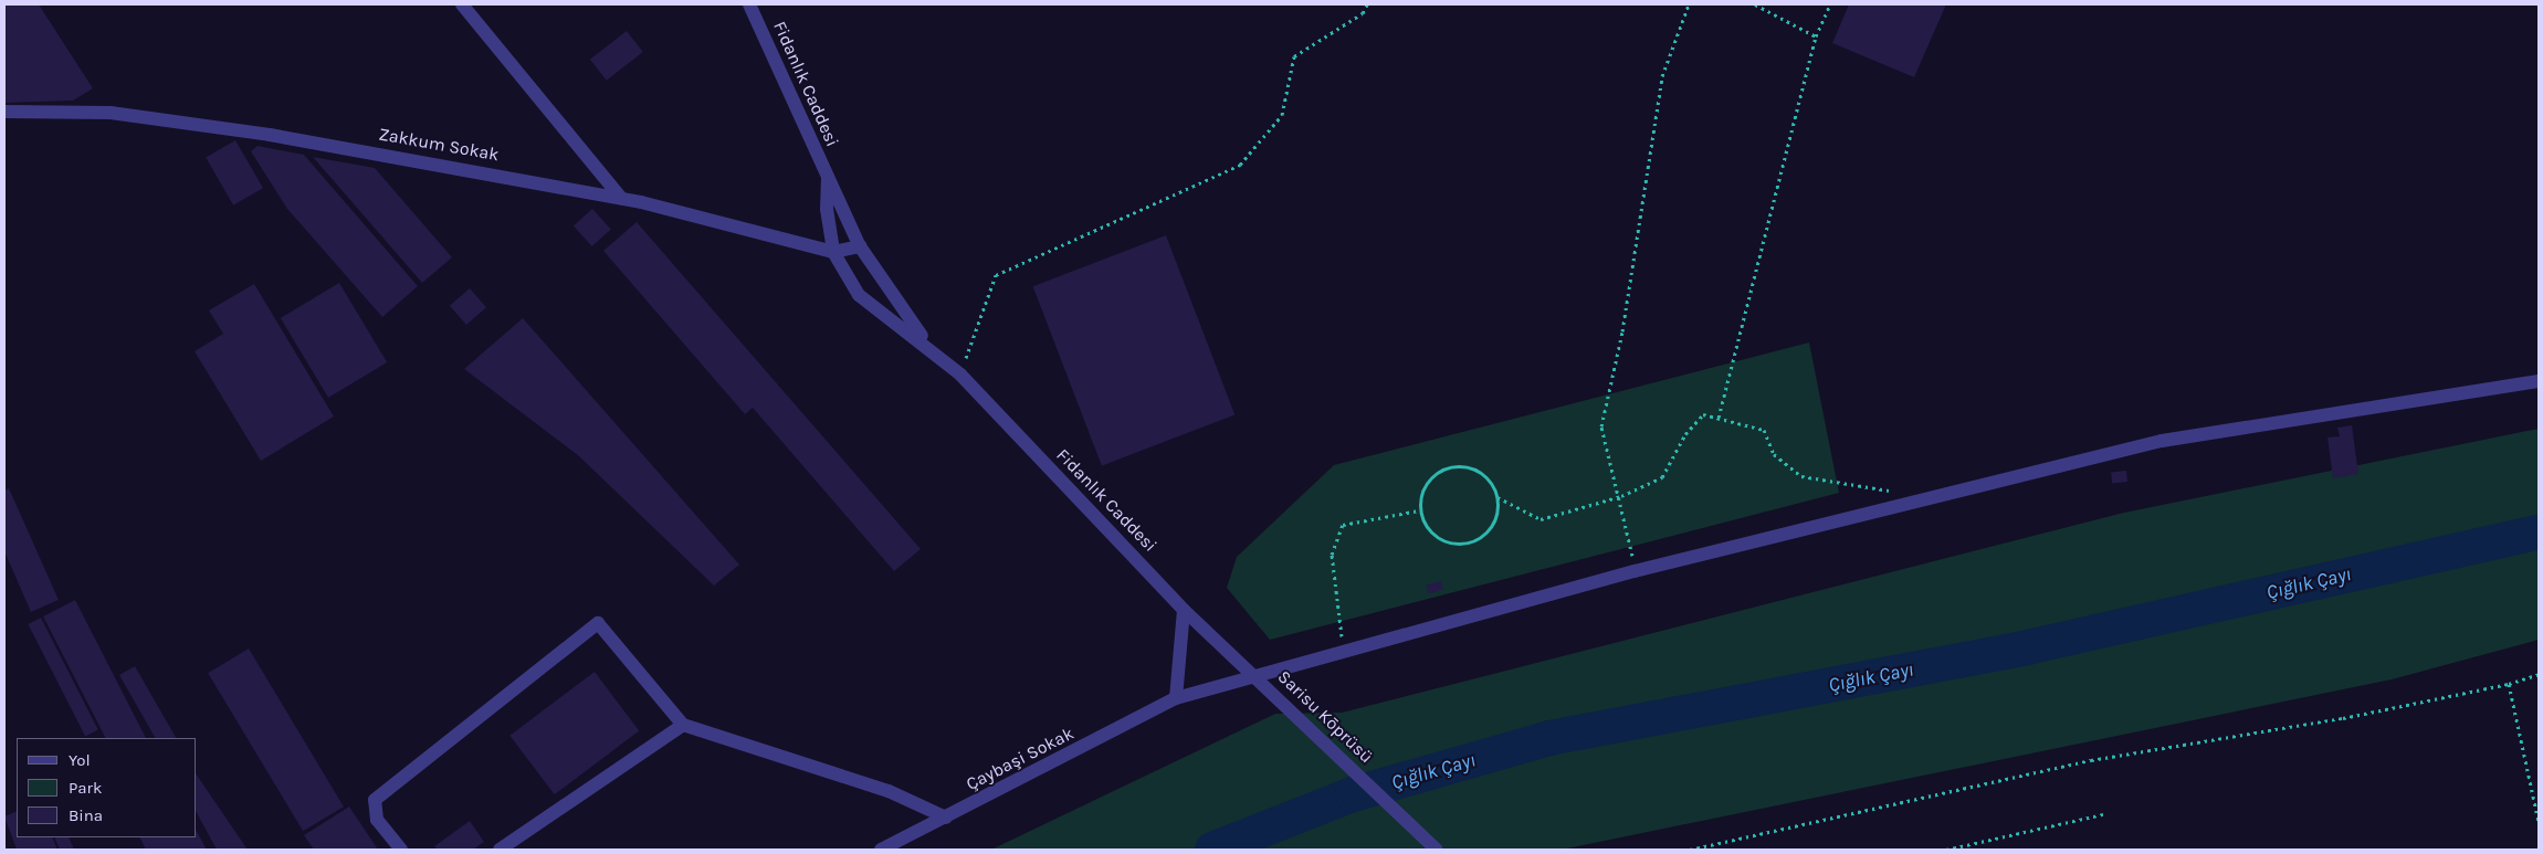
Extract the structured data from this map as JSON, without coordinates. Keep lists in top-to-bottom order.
{
  "streets": {
    "street": [
      "Fidanlık Caddesi",
      "Zakkum Sokak",
      "Sarisu Kōprüsü",
      "Çaybaşi Sokak"
    ]
  },
  "crossings": [
    ["Fidanlık Caddesi", "Zakkum Sokak"],
    ["Fidanlık Caddesi", "Sarisu Kōprüsü"],
    ["Fidanlık Caddesi", "Çaybaşi Sokak"],
    ["Sarisu Kōprüsü", "Çaybaşi Sokak"]
  ],
  "water": ["Çığlık Çayı"],
  "legend": ["Yol", "Park", "Bina"]
}
